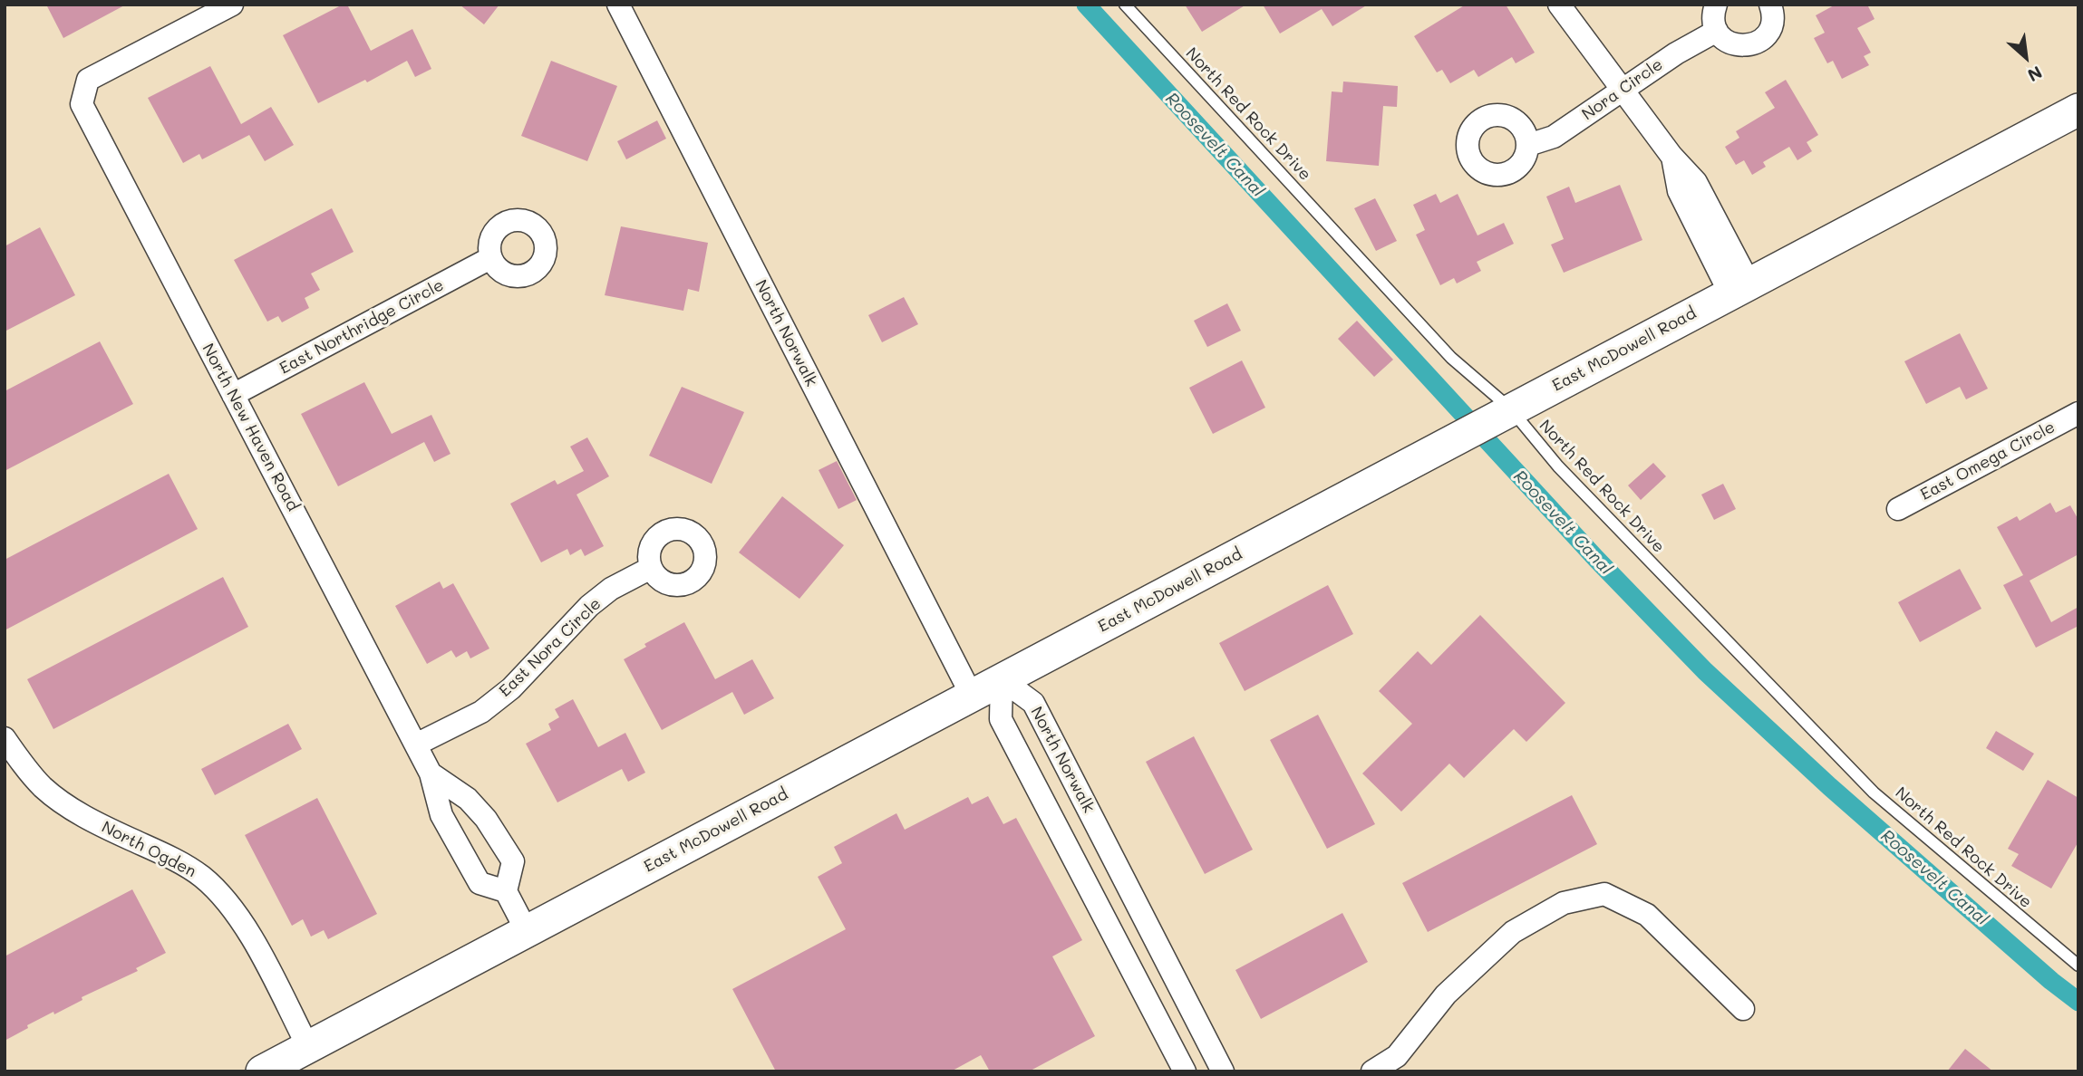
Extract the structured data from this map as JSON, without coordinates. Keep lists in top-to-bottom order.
{
  "streets": {
    "main road": ["East McDowell Road"],
    "street": [
      "Nora Circle",
      "East Northridge Circle",
      "North Norwalk",
      "North New Haven Road",
      "East Omega Circle",
      "East Nora Circle",
      "North Ogden"
    ],
    "lane": ["North Red Rock Drive"]
  },
  "crossings": [
    ["North Red Rock Drive", "East McDowell Road"],
    ["East Northridge Circle", "North New Haven Road"],
    ["North Norwalk", "East McDowell Road"],
    ["East McDowell Road", "North Ogden"],
    ["North New Haven Road", "East Nora Circle"]
  ],
  "water": ["Roosevelt Canal"],
  "north": "bottom right"
}
